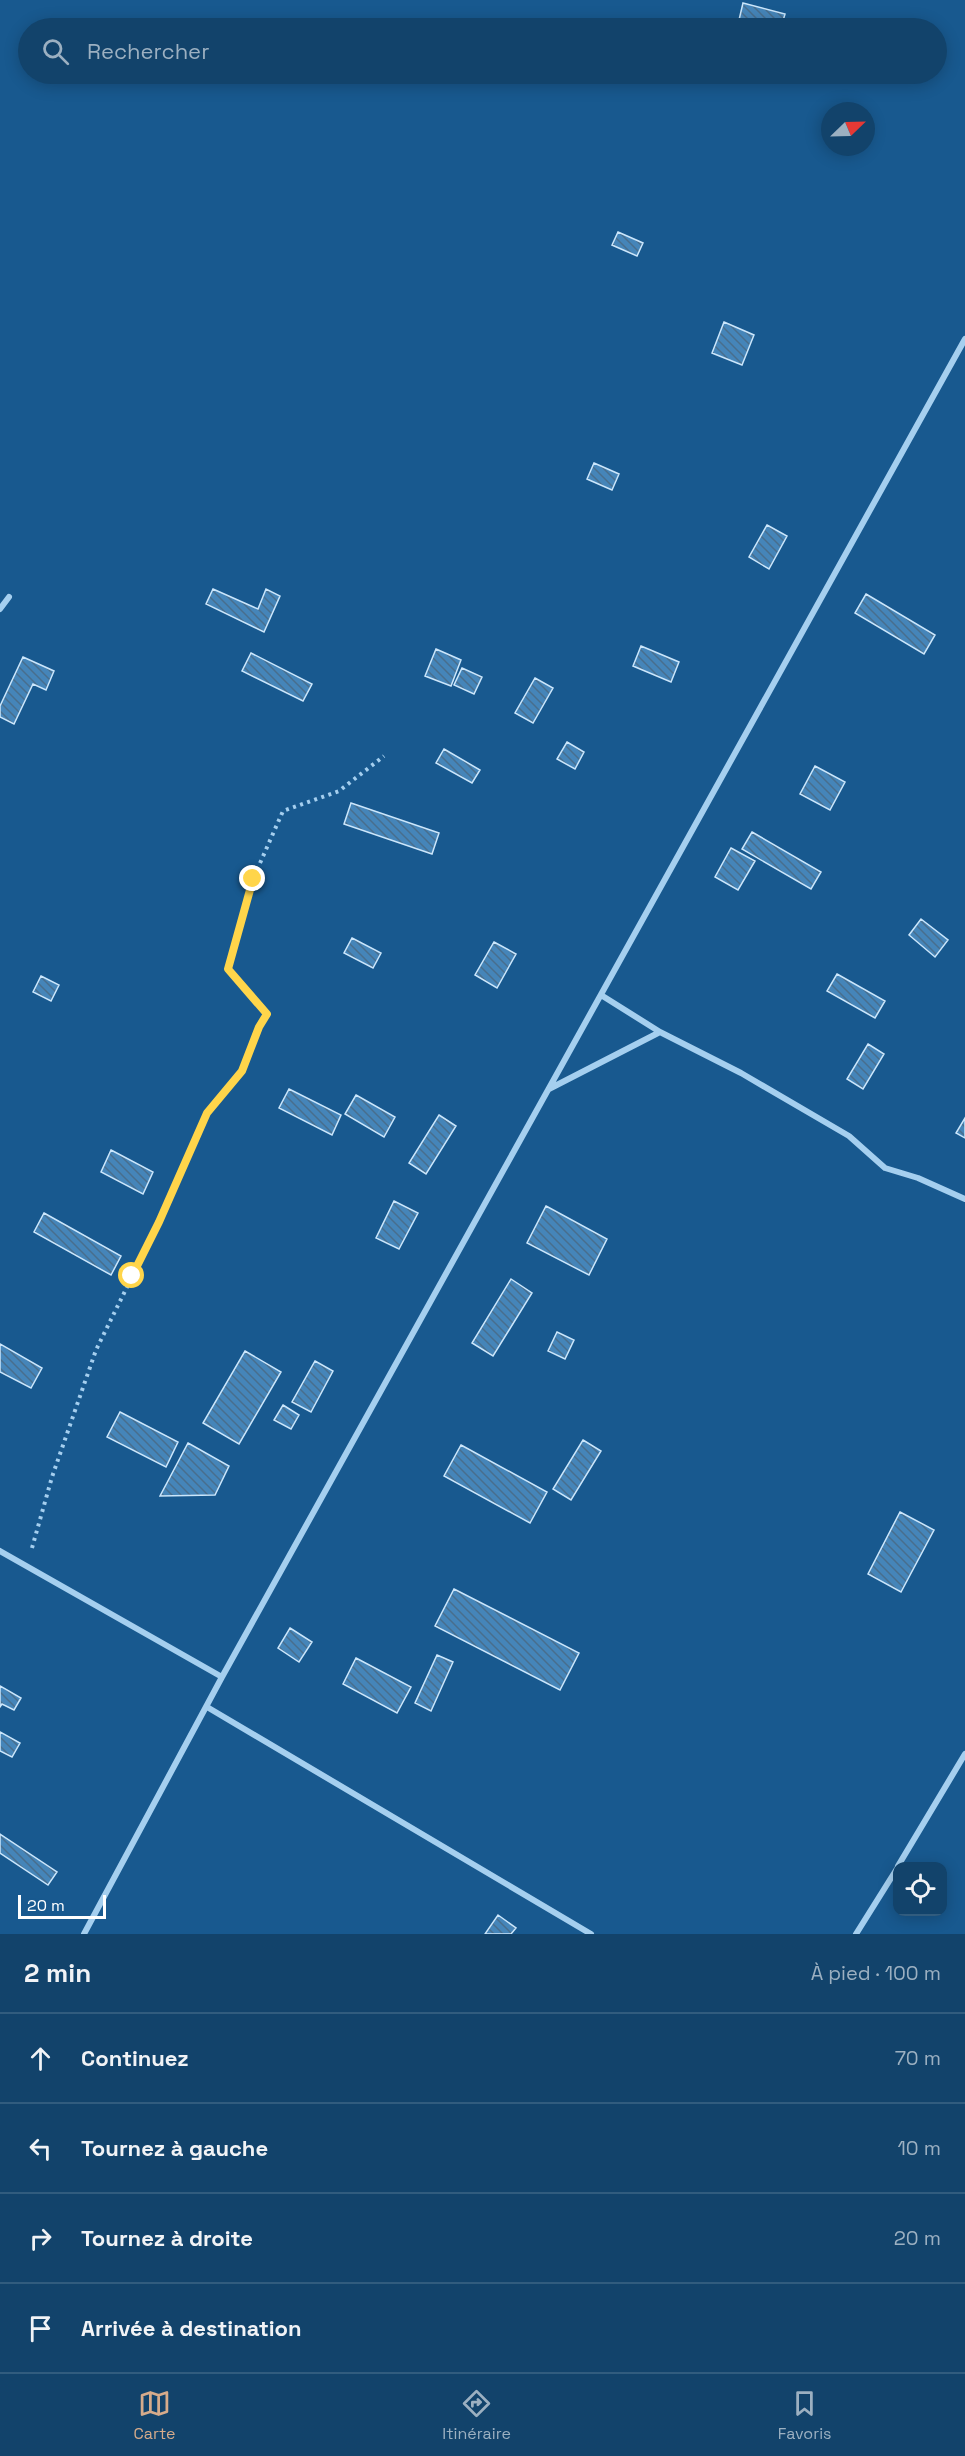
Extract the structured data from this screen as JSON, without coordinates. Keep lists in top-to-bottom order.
{
  "scale_bar": "20 m",
  "north": "top right",
  "page": {
    "search": "Rechercher",
    "scale": "20 m",
    "heading": ["2 min", "À pied · 100 m"],
    "list": [
      ["Continuez", "70 m"],
      ["Tournez à gauche", "10 m"],
      ["Tournez à droite", "20 m"],
      "Arrivée à destination"
    ],
    "nav": ["Carte", "Itinéraire", "Favoris"]
  }
}
